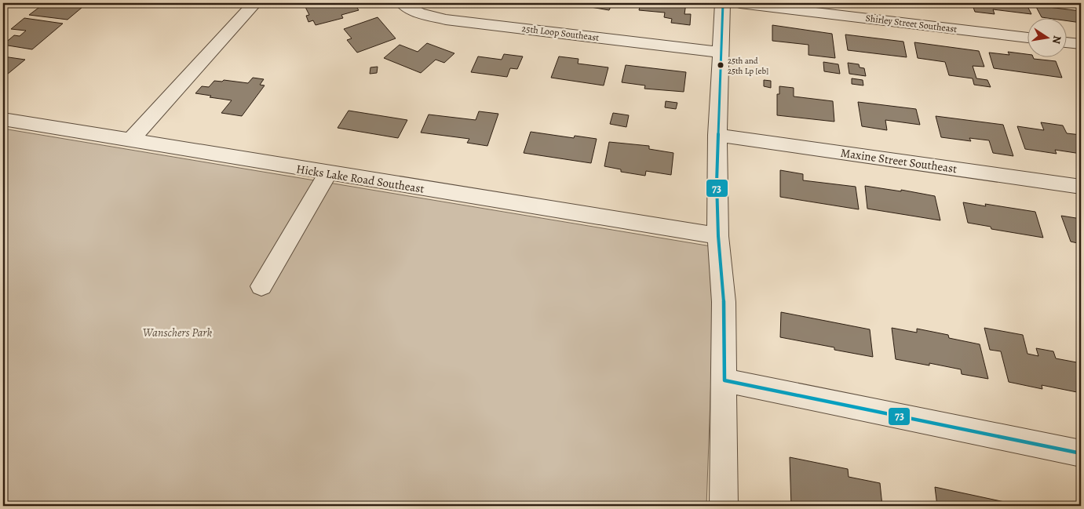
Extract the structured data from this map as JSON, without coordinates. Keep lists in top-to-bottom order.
{
  "streets": {
    "street": [
      "Shirley Street Southeast",
      "25th Loop Southeast",
      "Maxine Street Southeast",
      "Hicks Lake Road Southeast"
    ]
  },
  "parks": ["Wanschers Park"],
  "places": ["25th and 25th Lp [eb]"],
  "lines": ["transit line 73"],
  "north": "right"
}
